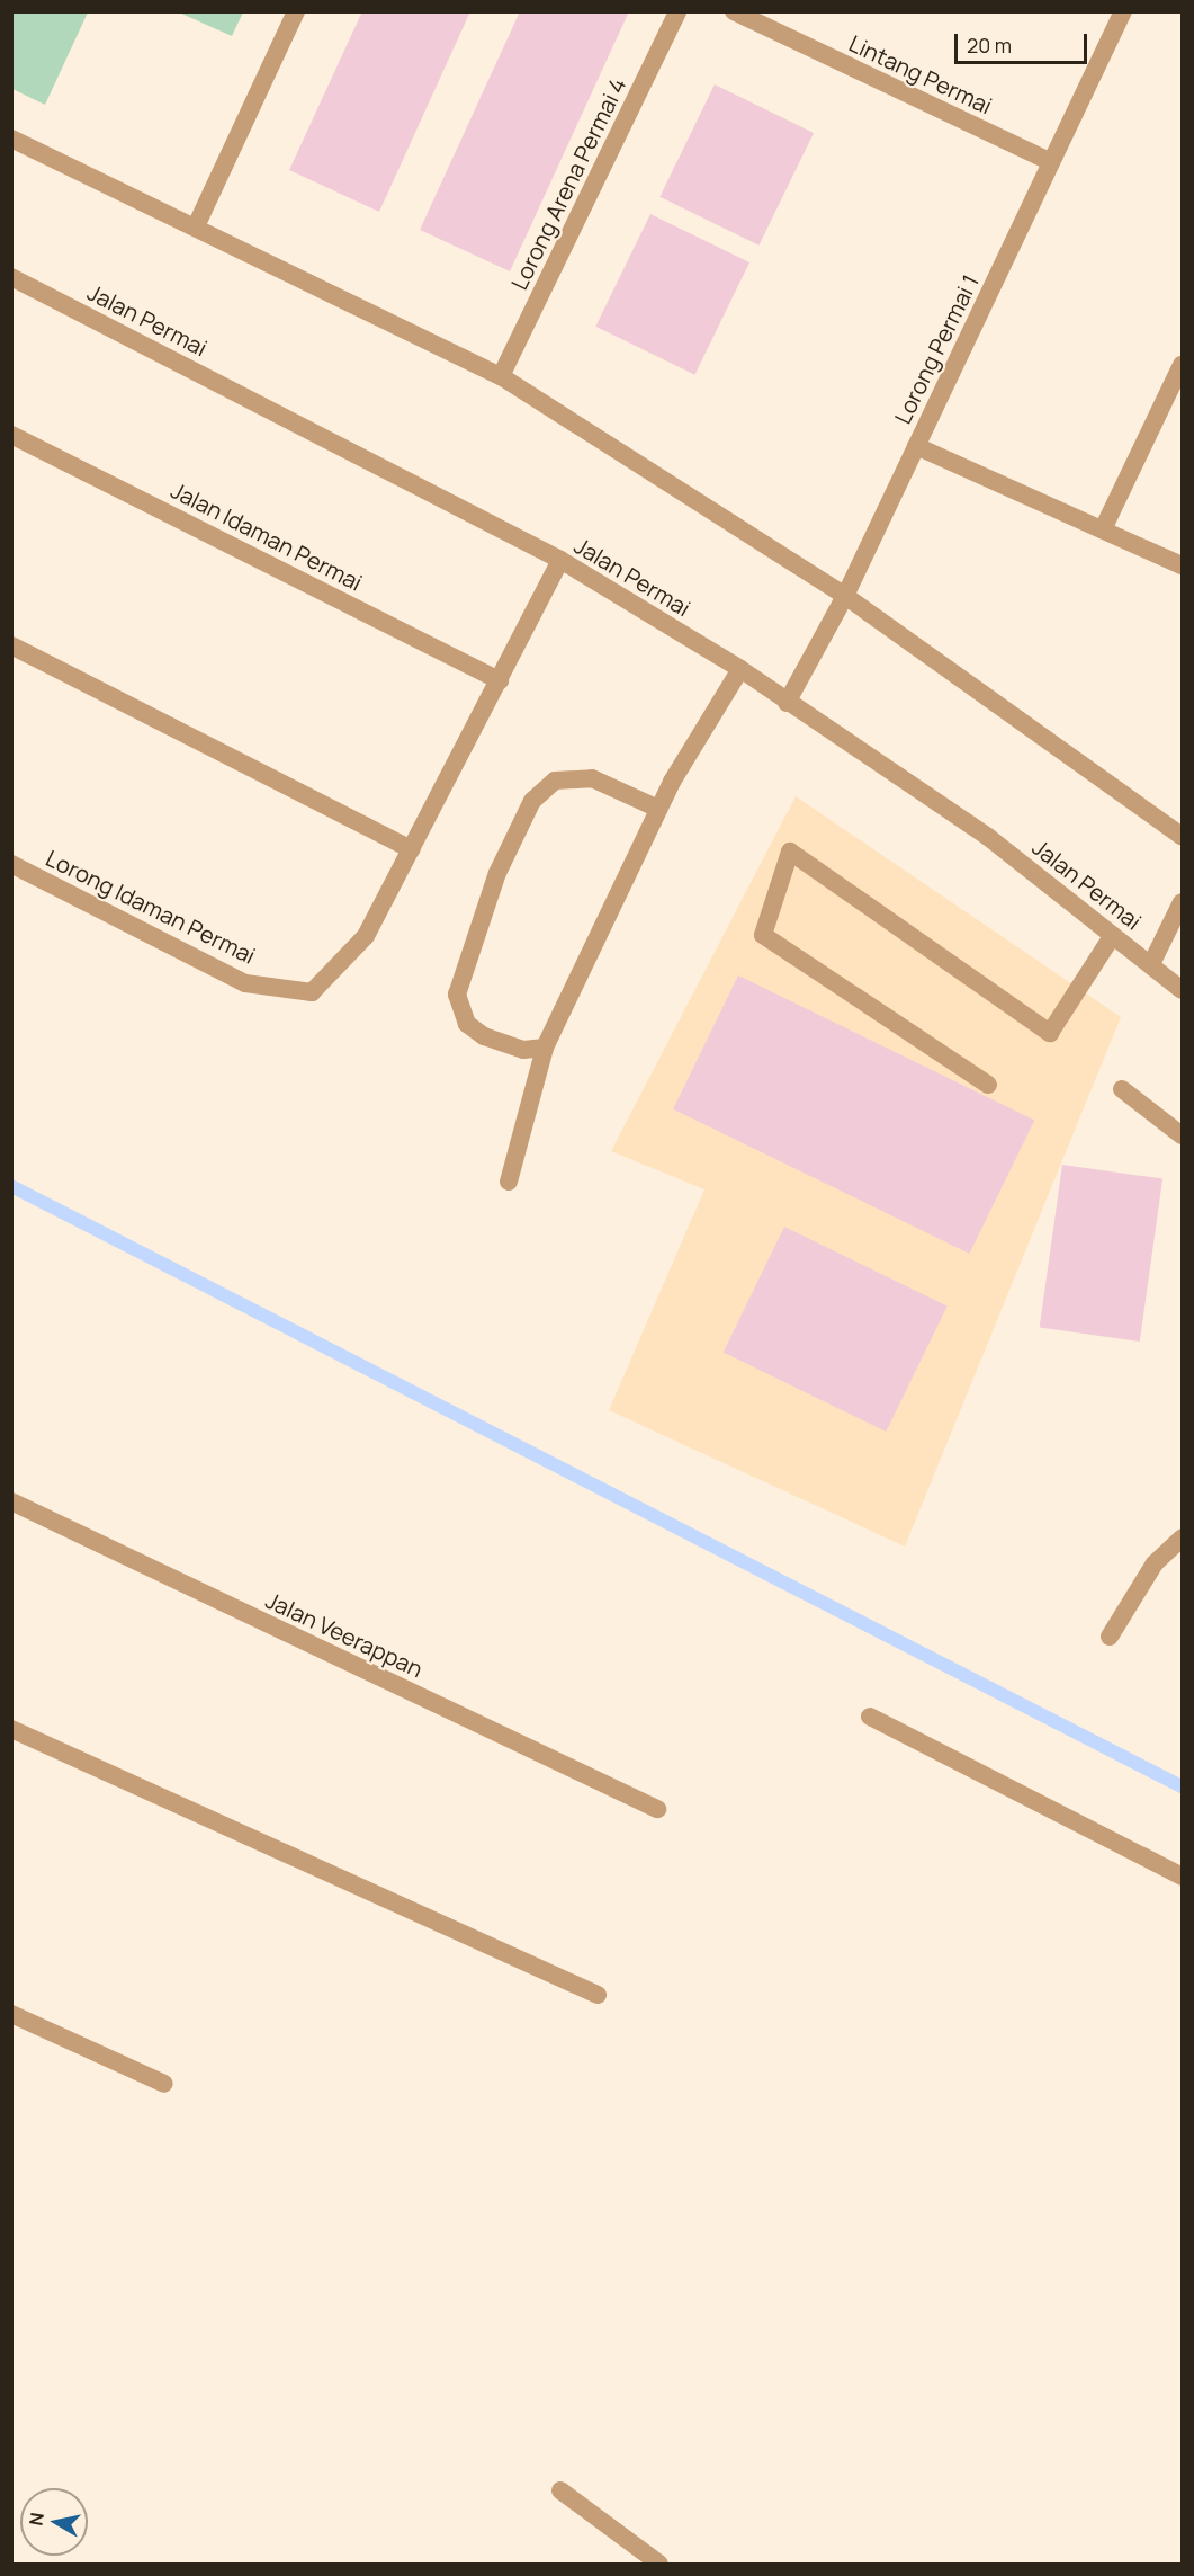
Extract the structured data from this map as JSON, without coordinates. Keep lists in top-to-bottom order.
{
  "streets": {
    "street": [
      "Lintang Permai",
      "Lorong Arena Permai 4",
      "Jalan Permai",
      "Lorong Permai 1",
      "Jalan Idaman Permai",
      "Lorong Idaman Permai",
      "Jalan Veerappan"
    ]
  },
  "crossings": [
    ["Lintang Permai", "Lorong Permai 1"],
    ["Jalan Permai", "Lorong Permai 1"]
  ],
  "scale_bar": "20 m",
  "north": "left"
}
